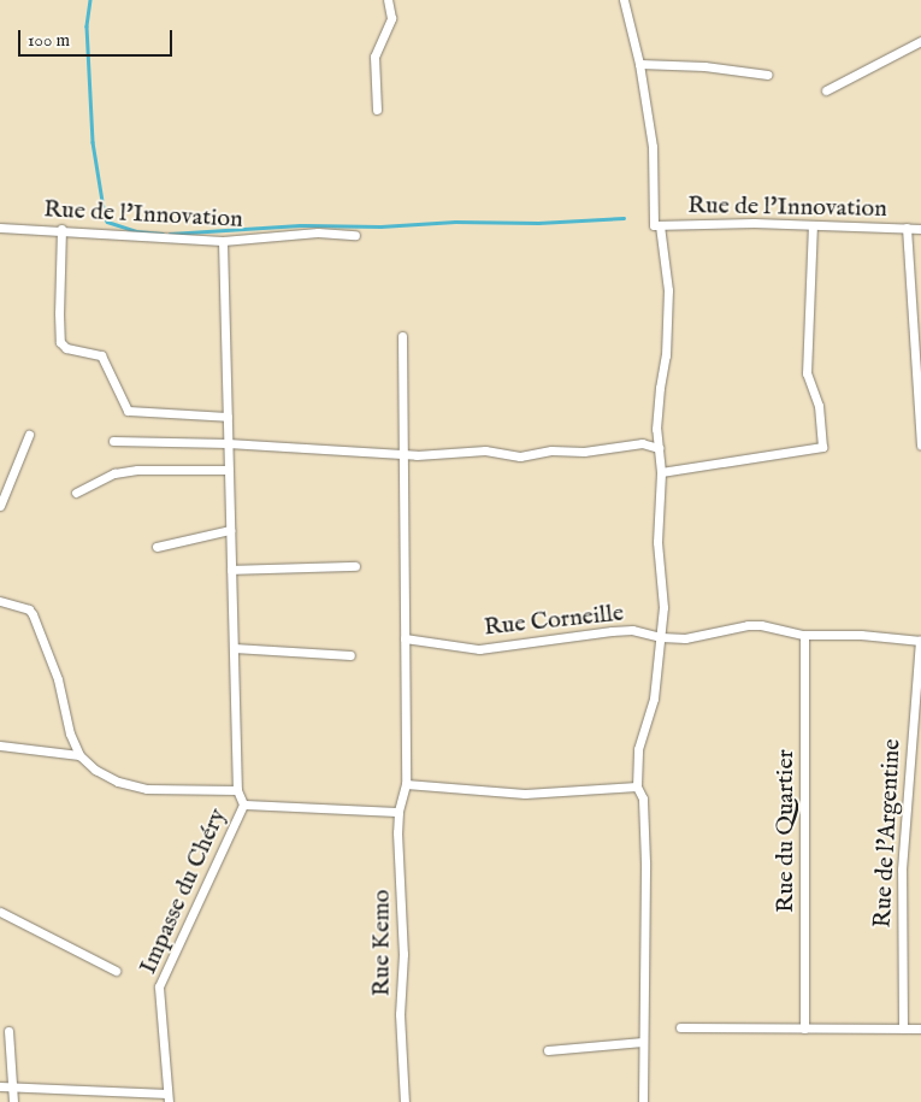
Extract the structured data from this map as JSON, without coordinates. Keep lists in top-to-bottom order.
{
  "streets": {
    "street": [
      "Rue de l'Innovation",
      "Rue Corneille",
      "Rue du Quartier",
      "Rue de l'Argentine",
      "Impasse du Chéry",
      "Rue Kemo"
    ]
  },
  "crossings": [
    ["Rue Corneille", "Rue du Quartier"],
    ["Rue Corneille", "Rue de l'Argentine"],
    ["Rue Corneille", "Rue Kemo"]
  ],
  "scale_bar": "100 m"
}
